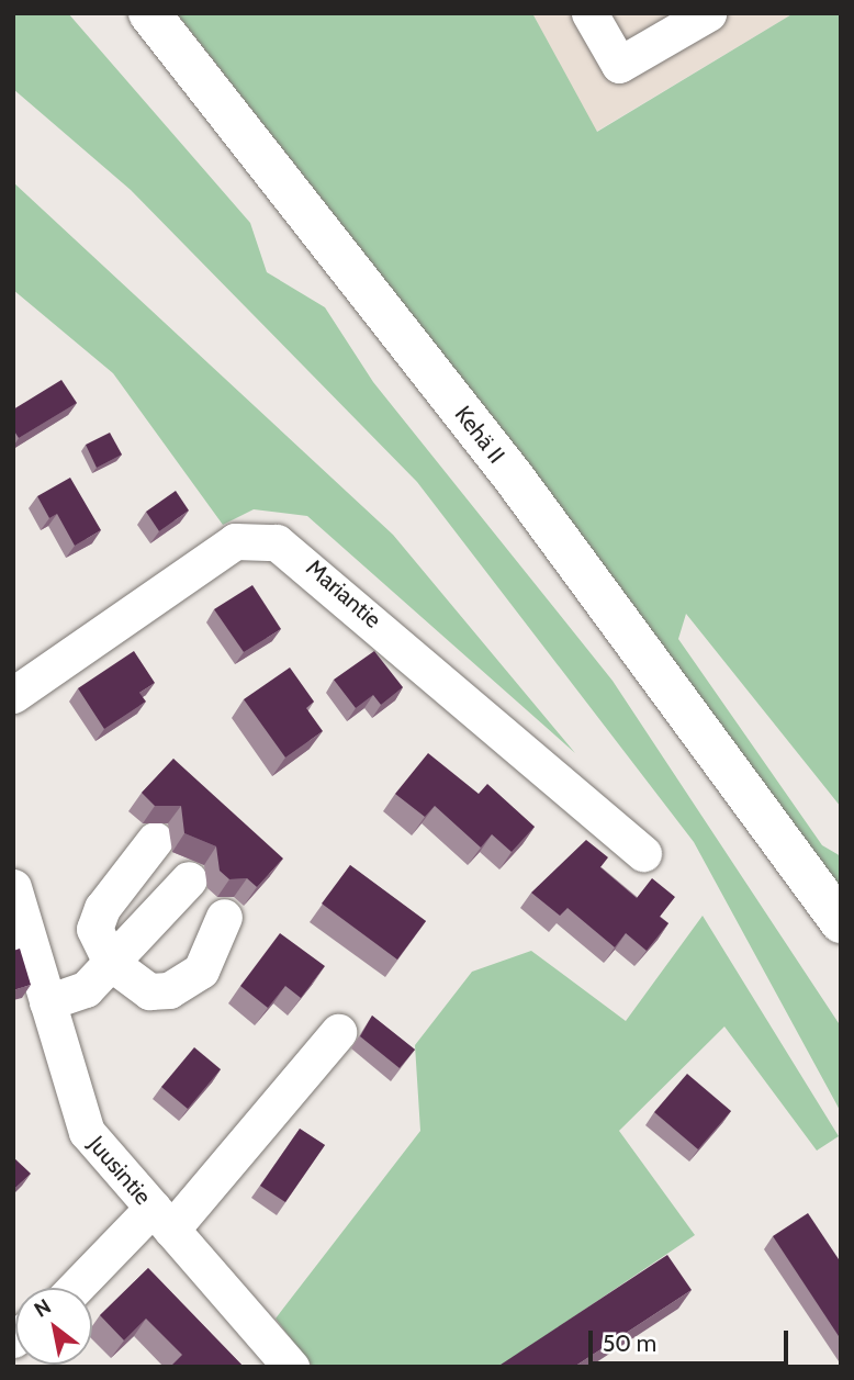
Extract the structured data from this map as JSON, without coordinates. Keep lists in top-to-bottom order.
{
  "streets": {
    "highway": ["Kehä II"],
    "street": ["Mariantie", "Juusintie"]
  },
  "scale_bar": "50 m",
  "north": "top left"
}
